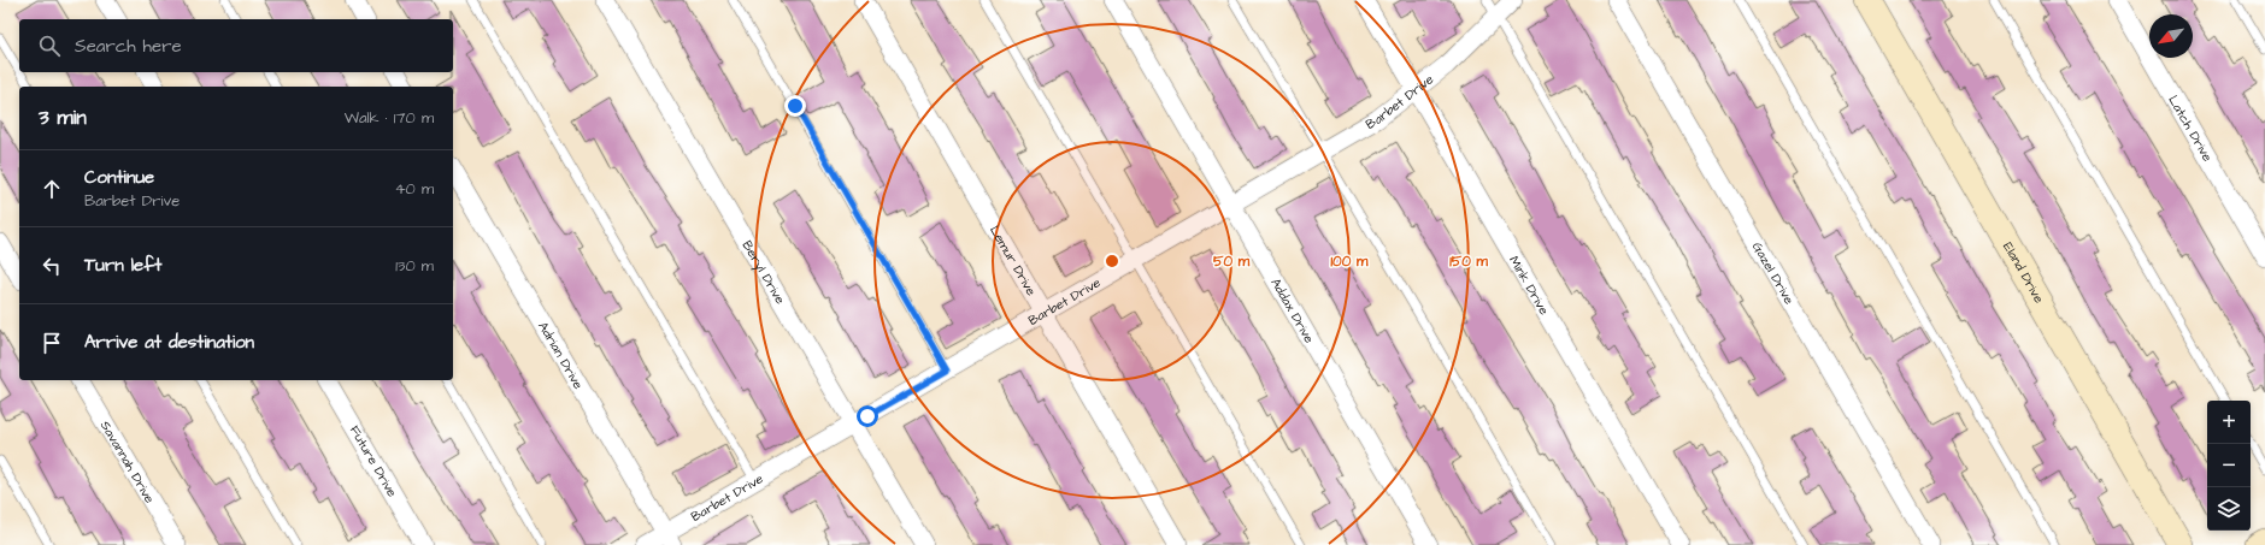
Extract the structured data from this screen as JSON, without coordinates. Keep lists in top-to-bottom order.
{
  "streets": {
    "street": [
      "Barbet Drive",
      "Latch Drive",
      "Lemur Drive",
      "Gazel Drive",
      "Eland Drive",
      "Beryl Drive",
      "Mink Drive",
      "Addax Drive",
      "Adrian Drive",
      "Savannah Drive",
      "Future Drive"
    ]
  },
  "crossings": [
    ["Barbet Drive", "Lemur Drive"],
    ["Barbet Drive", "Beryl Drive"],
    ["Barbet Drive", "Mink Drive"],
    ["Barbet Drive", "Addax Drive"],
    ["Barbet Drive", "Adrian Drive"]
  ],
  "north": "bottom left",
  "page": {
    "search": "Search here",
    "heading": ["3 min", "Walk · 170 m"],
    "list": [
      ["Continue", "Barbet Drive", "40 m"],
      ["Turn left", "130 m"],
      "Arrive at destination"
    ],
    "map_buttons": ["+", "−"]
  },
  "rings": ["50 m", "100 m", "150 m"]
}
